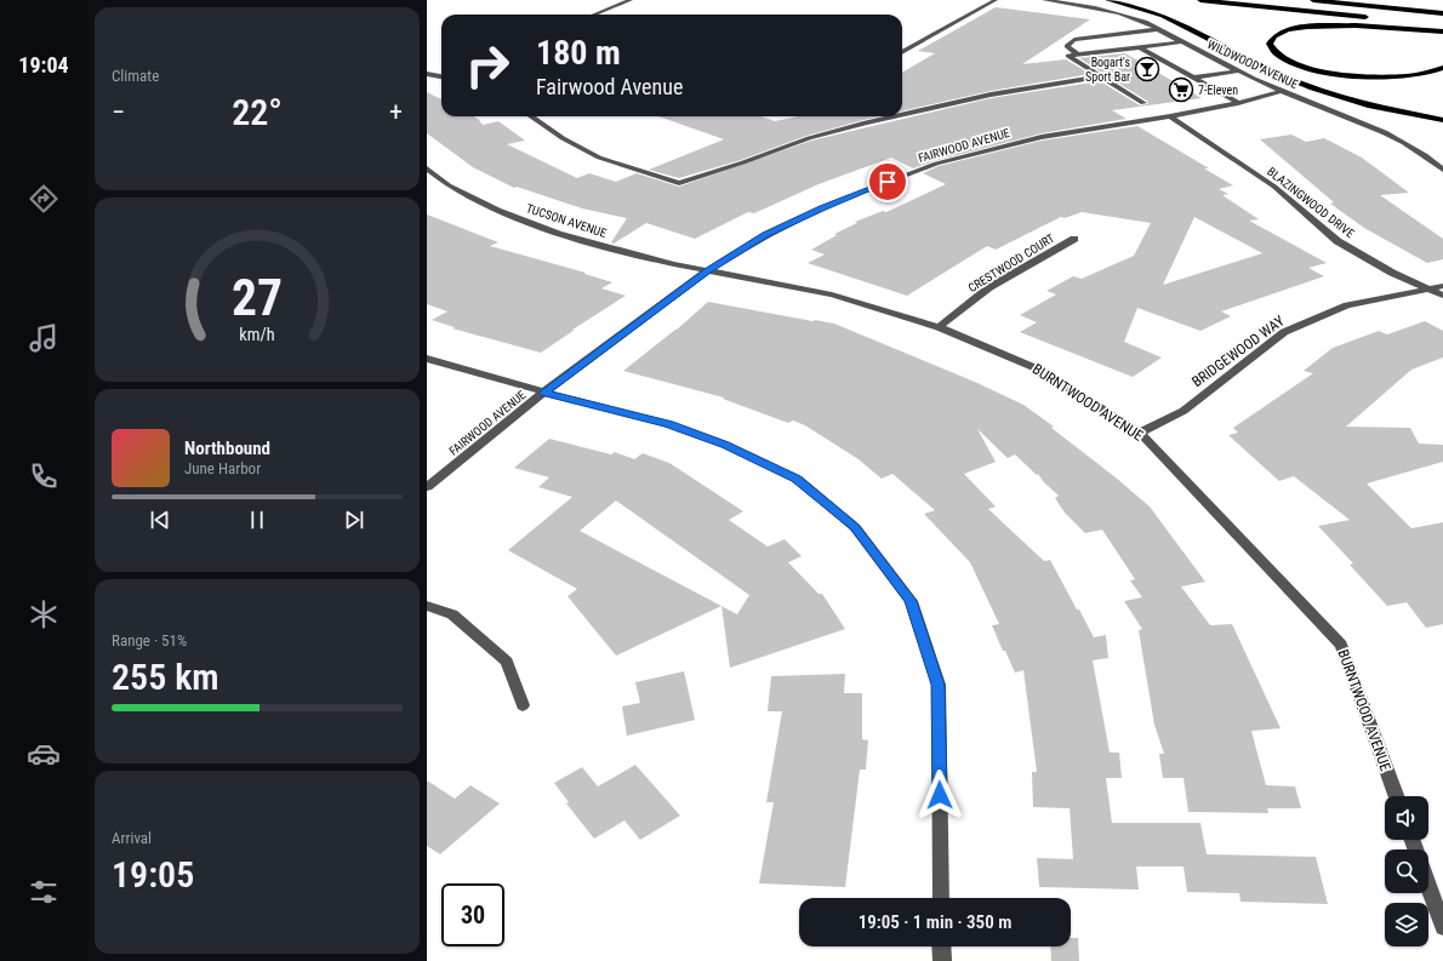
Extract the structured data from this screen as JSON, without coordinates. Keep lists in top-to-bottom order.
{
  "streets": {
    "street": [
      "WILDWOOD AVENUE",
      "FAIRWOOD AVENUE",
      "BLAZINGWOOD DRIVE",
      "TUCSON AVENUE",
      "CRESTWOOD COURT",
      "BRIDGEWOOD WAY",
      "BURNTWOOD AVENUE"
    ]
  },
  "crossings": [
    ["WILDWOOD AVENUE", "FAIRWOOD AVENUE"],
    ["FAIRWOOD AVENUE", "BLAZINGWOOD DRIVE"],
    ["FAIRWOOD AVENUE", "TUCSON AVENUE"],
    ["FAIRWOOD AVENUE", "BURNTWOOD AVENUE"],
    ["BLAZINGWOOD DRIVE", "BRIDGEWOOD WAY"],
    ["TUCSON AVENUE", "BURNTWOOD AVENUE"],
    ["CRESTWOOD COURT", "BURNTWOOD AVENUE"],
    ["BRIDGEWOOD WAY", "BURNTWOOD AVENUE"]
  ],
  "places": {
    "bar": ["Bogart's Sport Bar"],
    "supermarket": ["7-Eleven"]
  },
  "page": {
    "tabs": "19:04",
    "tile": [
      "Climate",
      ["Range · 51%", "255 km"],
      ["Arrival", "19:05"]
    ],
    "turn": ["180 m", "Fairwood Avenue"],
    "heat": ["−", "22°", "+"],
    "song": ["Northbound", "June Harbor"],
    "limit": "30",
    "trip": "19:05 · 1 min · 350 m",
    "gauge": ["27", "km/h"]
  }
}
